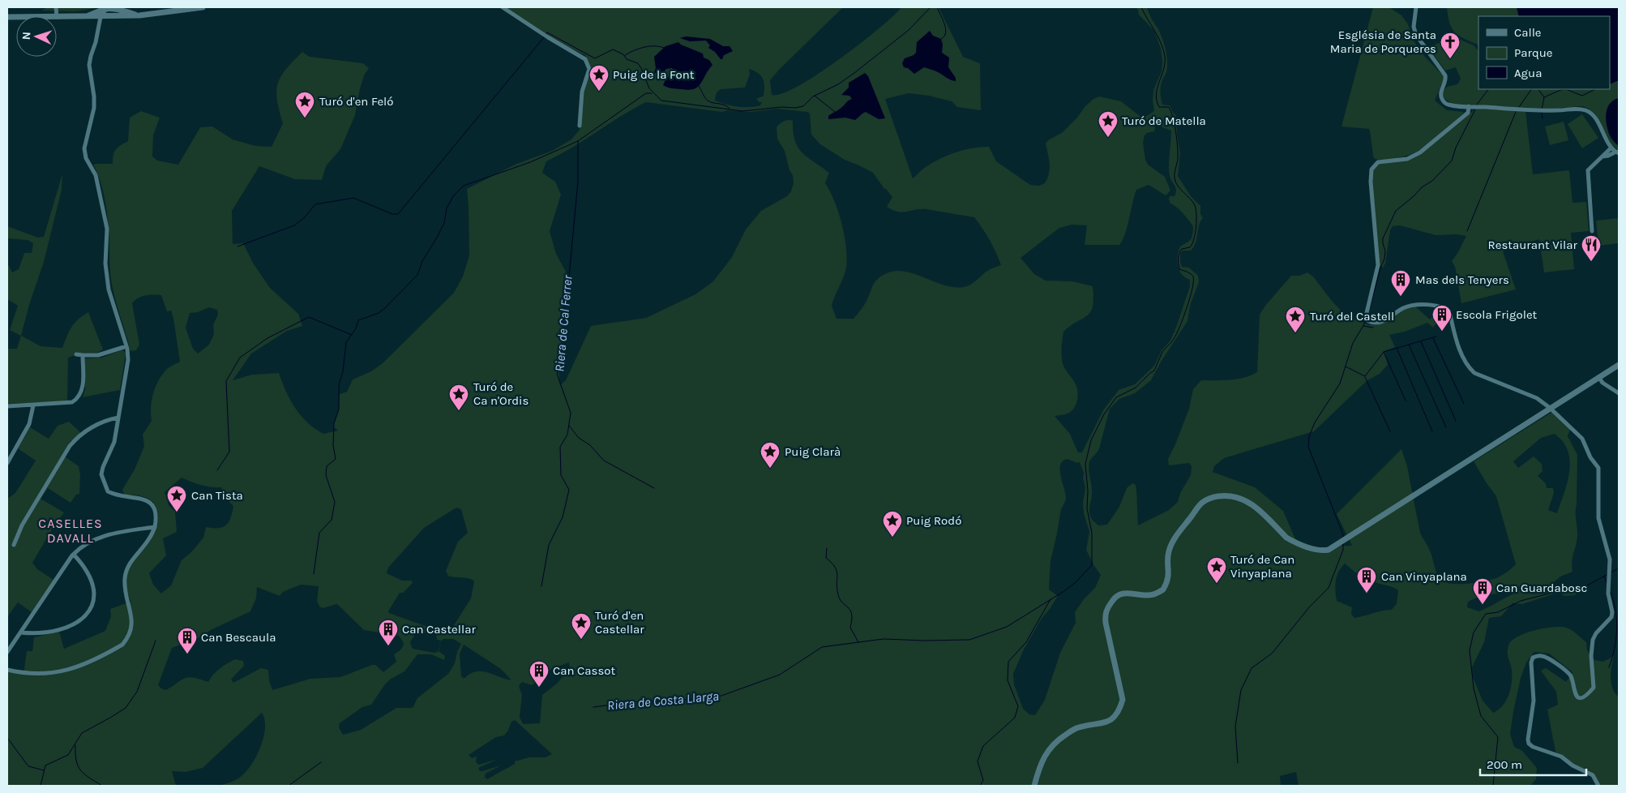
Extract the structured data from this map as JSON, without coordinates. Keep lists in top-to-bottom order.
{
  "districts": ["CASELLES DAVALL"],
  "water": ["Riera de Cal Ferrer", "Riera de Costa Llarga"],
  "places": {
    "church": ["Església de Santa Maria de Porqueres"],
    "place": [
      "Puig de la Font",
      "Turó d'en Feló",
      "Turó de Matella",
      "Turó del Castell",
      "Turó de Ca n'Ordis",
      "Puig Clarà",
      "Can Tista",
      "Puig Rodó",
      "Turó de Can Vinyaplana",
      "Turó d'en Castellar"
    ],
    "restaurant": ["Restaurant Vilar"],
    "building": [
      "Mas dels Tenyers",
      "Escola Frigolet",
      "Can Vinyaplana",
      "Can Guardabosc",
      "Can Castellar",
      "Can Bescaula",
      "Can Cassot"
    ]
  },
  "legend": ["Calle", "Parque", "Agua"],
  "scale_bar": "200 m",
  "north": "left"
}
